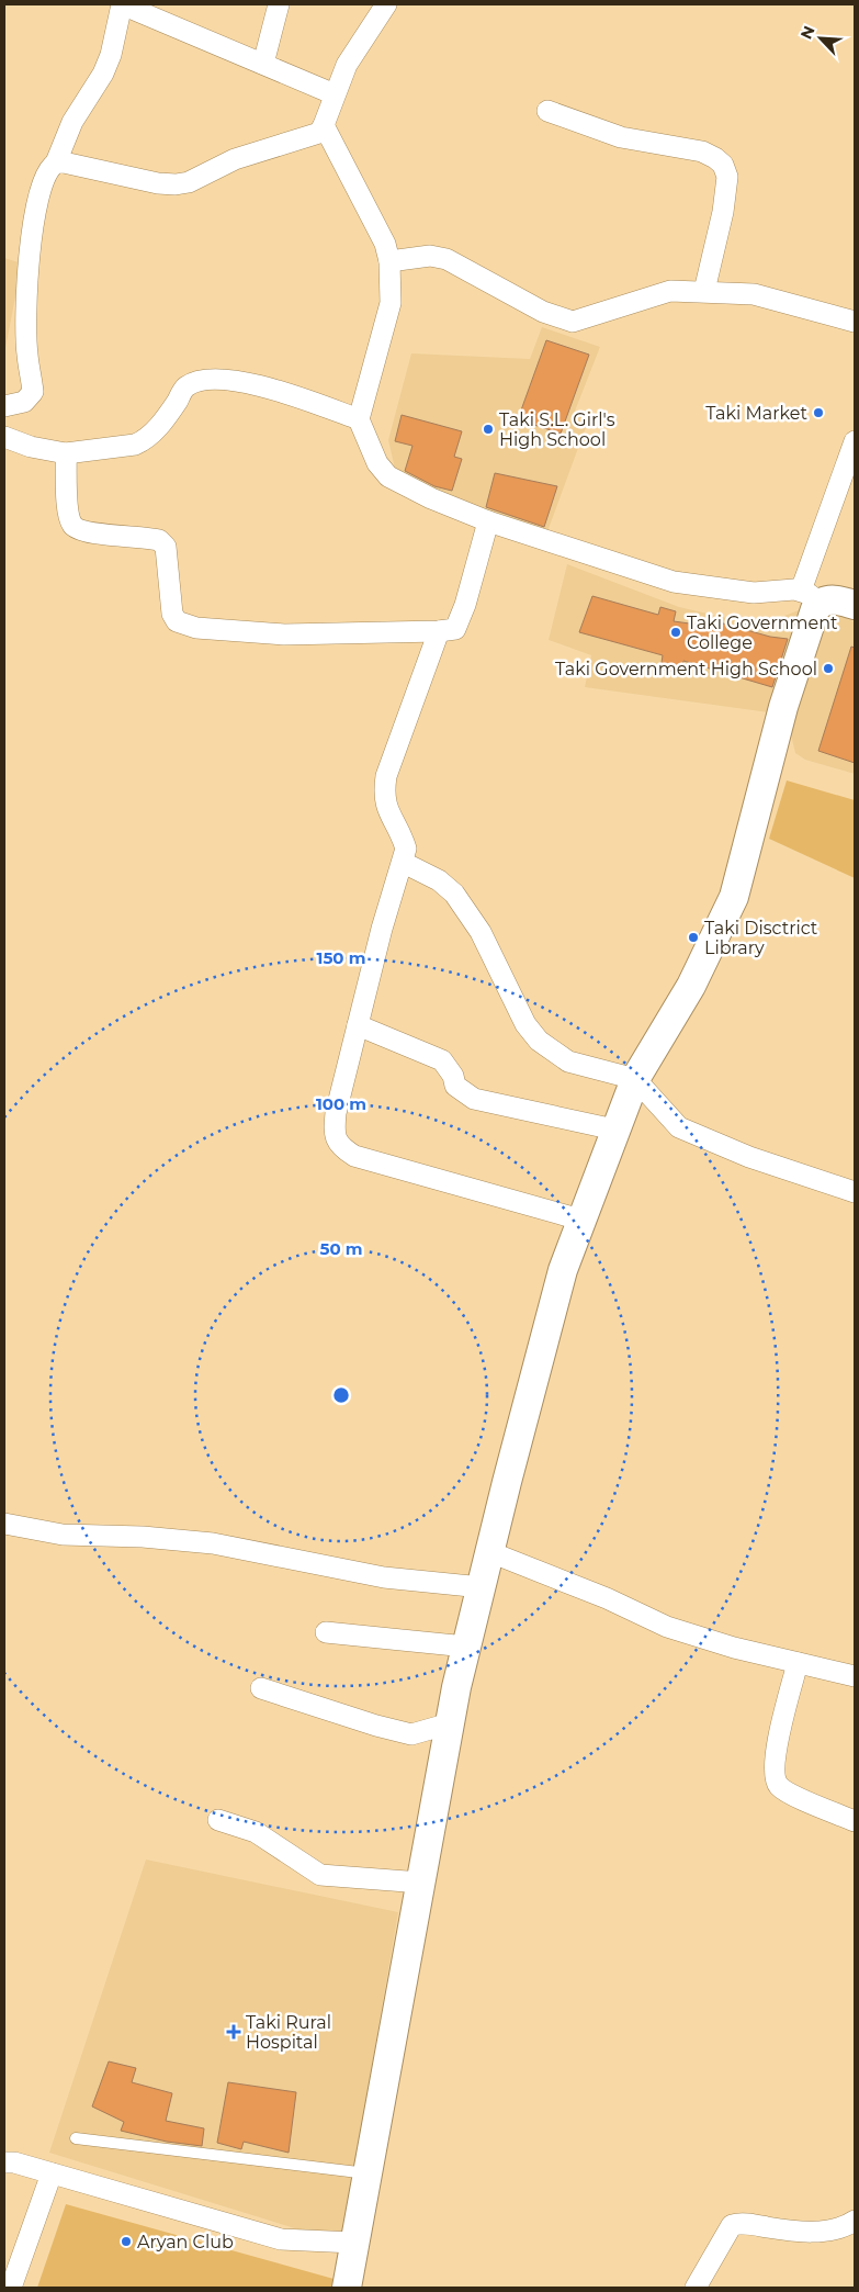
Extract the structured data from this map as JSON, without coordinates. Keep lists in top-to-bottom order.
{
  "places": {
    "other": [
      "Taki Market",
      "Taki S.L. Girl's High School",
      "Taki Government College",
      "Taki Government High School",
      "Taki Disctrict Library",
      "Aryan Club"
    ],
    "health": ["Taki Rural Hospital"]
  },
  "north": "top left",
  "rings": ["150 m", "100 m", "50 m"]
}
